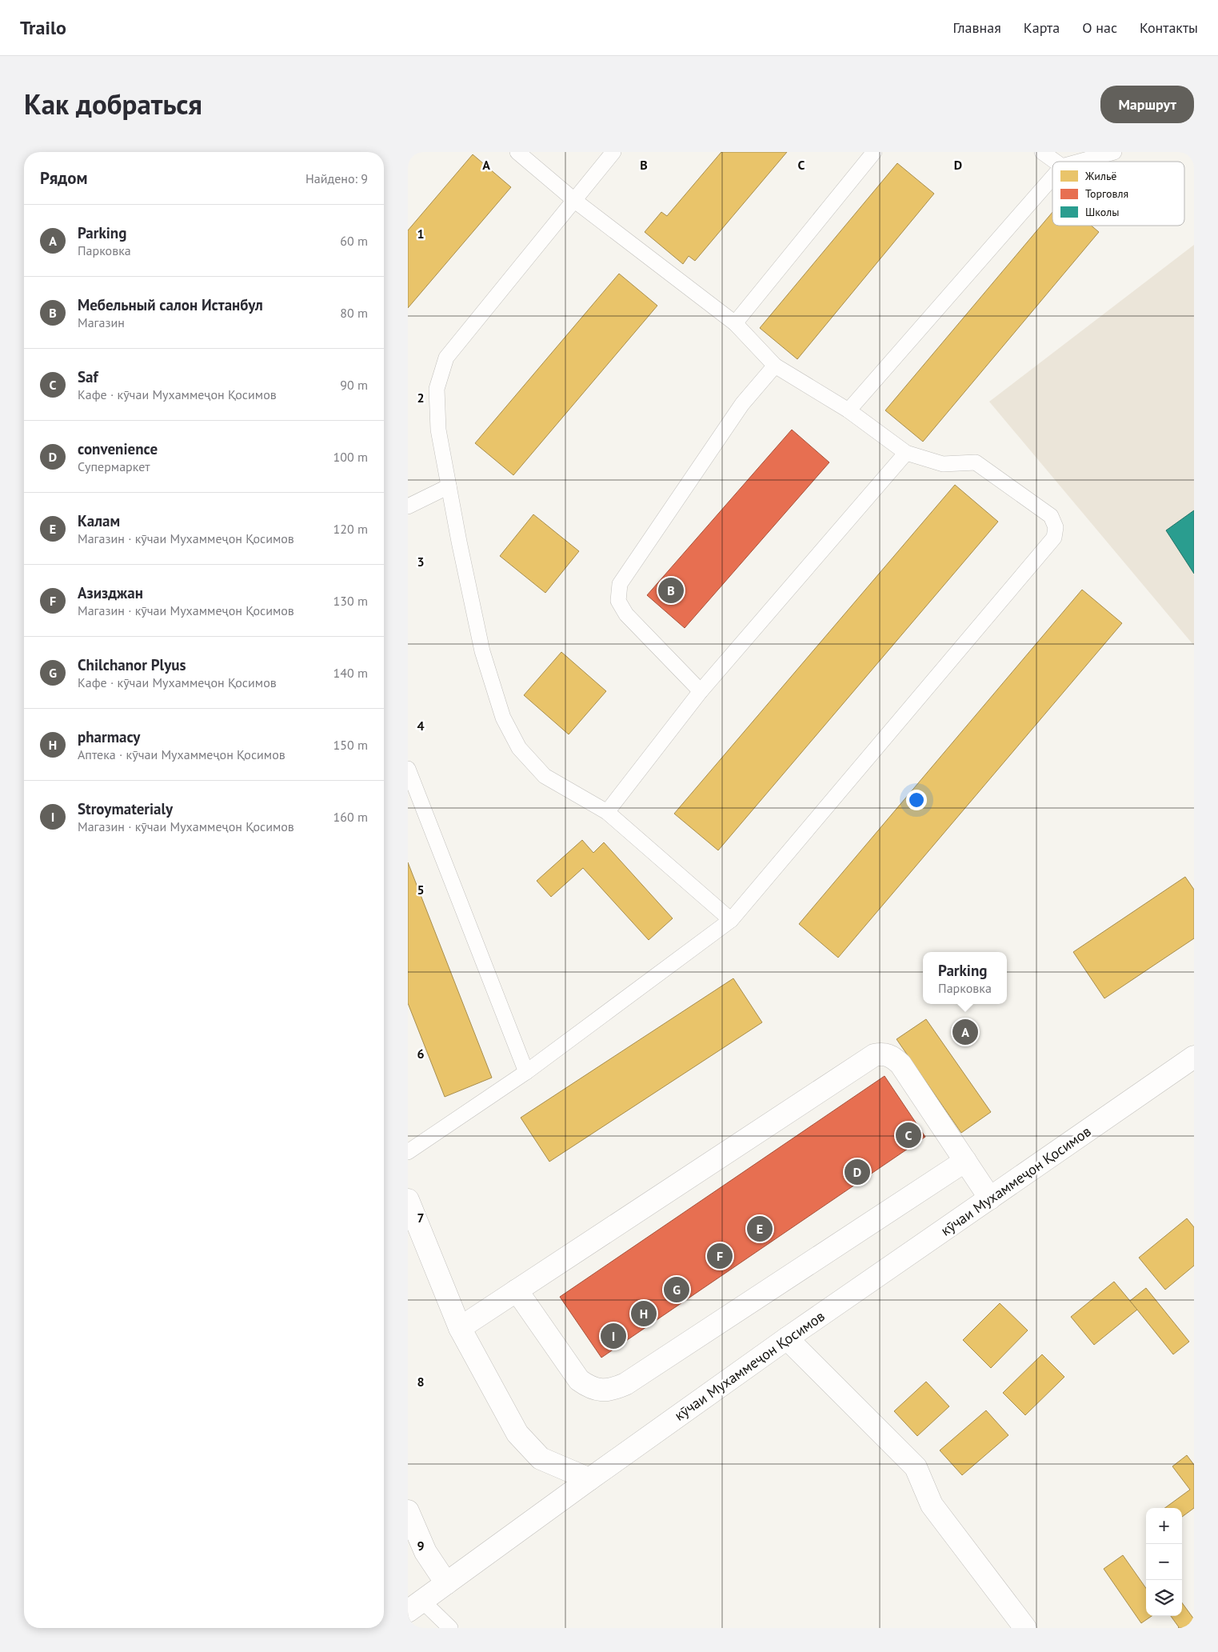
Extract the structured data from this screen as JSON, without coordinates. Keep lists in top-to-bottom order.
{
  "streets": {
    "street": ["кӯчаи Мухаммеҷон Қосимов"]
  },
  "legend": ["Жильё", "Торговля", "Школы"],
  "page": {
    "header": "Trailo",
    "nav": [
      "Главная",
      "Карта",
      "О нас",
      "Контакты"
    ],
    "title": "Как добраться",
    "buttons": "Маршрут",
    "heading": ["Рядом", "Найдено: 9"],
    "list": [
      {
        "mark": "A",
        "name": "Parking",
        "note": "Парковка",
        "value": "60 m"
      },
      {
        "mark": "B",
        "name": "Мебельный салон Истанбул",
        "note": "Магазин",
        "value": "80 m"
      },
      {
        "mark": "C",
        "name": "Saf",
        "note": "Кафе · кӯчаи Мухаммеҷон Қосимов",
        "value": "90 m"
      },
      {
        "mark": "D",
        "name": "convenience",
        "note": "Супермаркет",
        "value": "100 m"
      },
      {
        "mark": "E",
        "name": "Калам",
        "note": "Магазин · кӯчаи Мухаммеҷон Қосимов",
        "value": "120 m"
      },
      {
        "mark": "F",
        "name": "Азизджан",
        "note": "Магазин · кӯчаи Мухаммеҷон Қосимов",
        "value": "130 m"
      },
      {
        "mark": "G",
        "name": "Chilchanor Plyus",
        "note": "Кафе · кӯчаи Мухаммеҷон Қосимов",
        "value": "140 m"
      },
      {
        "mark": "H",
        "name": "pharmacy",
        "note": "Аптека · кӯчаи Мухаммеҷон Қосимов",
        "value": "150 m"
      },
      {
        "mark": "I",
        "name": "Stroymaterialy",
        "note": "Магазин · кӯчаи Мухаммеҷон Қосимов",
        "value": "160 m"
      }
    ],
    "pins": [
      "B",
      "A",
      "C",
      "D",
      "E",
      "F",
      "G",
      "H",
      "I"
    ],
    "popup": ["Parking", "Парковка"],
    "map_buttons": ["+", "−"]
  },
  "grid": {
    "columns": [
      "A",
      "B",
      "C",
      "D"
    ],
    "rows": [
      "1",
      "2",
      "3",
      "4",
      "5",
      "6",
      "7",
      "8",
      "9"
    ]
  }
}
